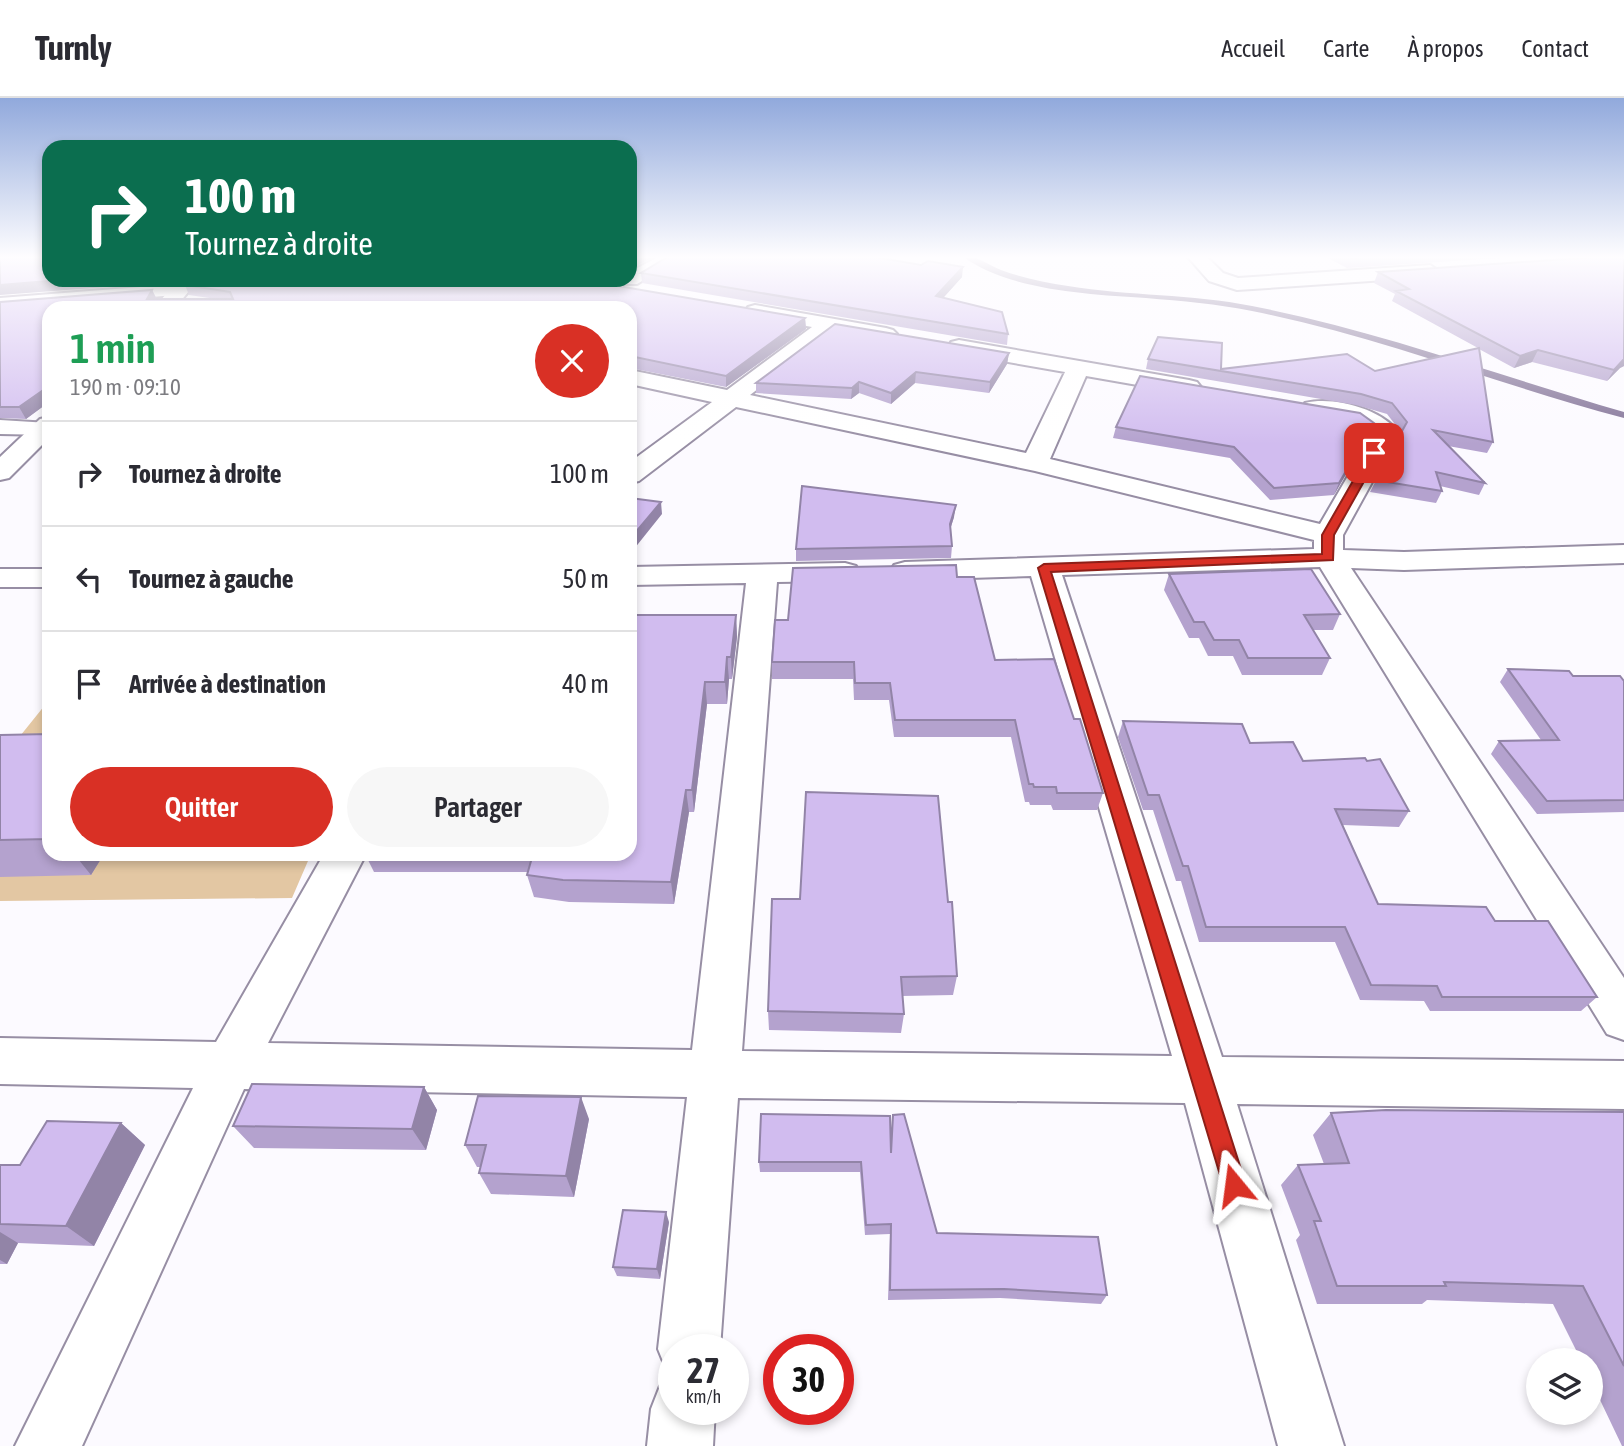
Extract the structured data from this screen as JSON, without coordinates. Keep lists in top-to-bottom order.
{
  "page": {
    "header": "Turnly",
    "nav": [
      "Accueil",
      "Carte",
      "À propos",
      "Contact"
    ],
    "turn": ["100 m", "Tournez à droite"],
    "heading": ["1 min", "190 m · 09:10"],
    "list": [
      {
        "name": "Tournez à droite",
        "value": "100 m"
      },
      {
        "name": "Tournez à gauche",
        "value": "50 m"
      },
      {
        "name": "Arrivée à destination",
        "value": "40 m"
      }
    ],
    "buttons": ["Quitter", "Partager"],
    "speed": "27 km/h",
    "limit": "30"
  }
}
